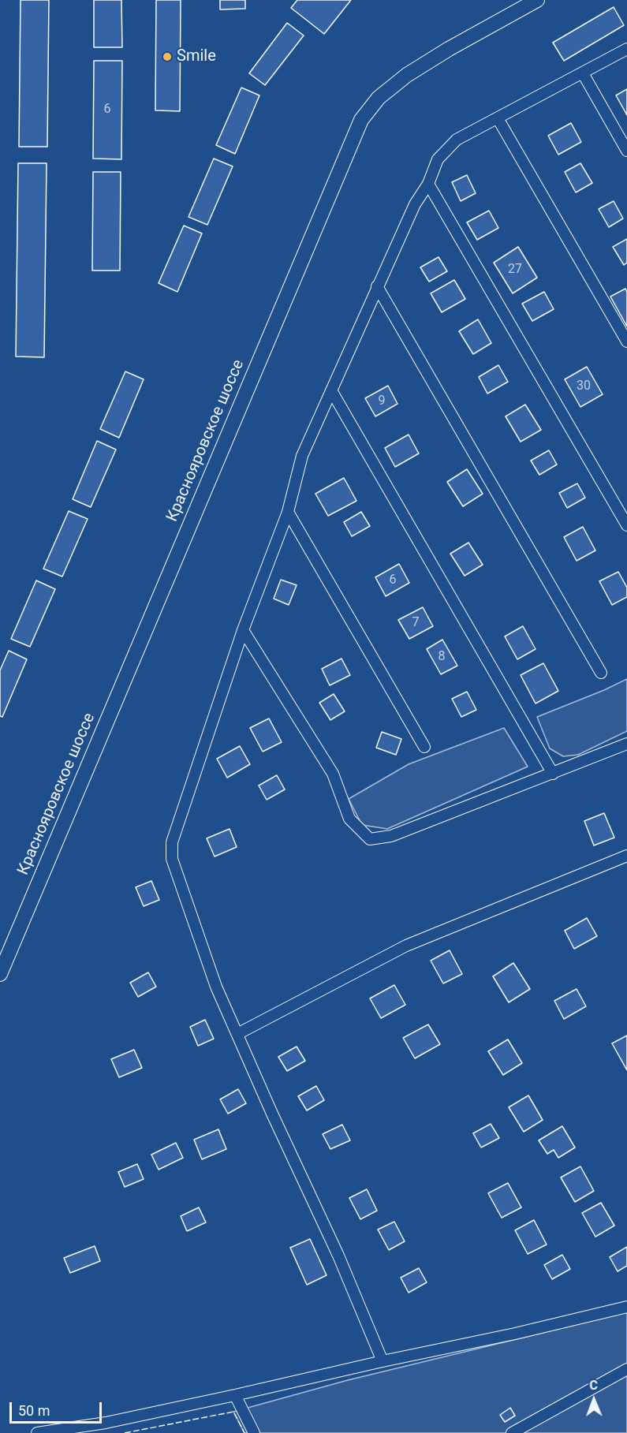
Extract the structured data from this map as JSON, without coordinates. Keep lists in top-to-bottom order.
{
  "streets": {
    "street": ["Краснояровское шоссе"]
  },
  "places": ["Smile"],
  "house_numbers": [
    "6",
    "27",
    "30",
    "9",
    "6",
    "7",
    "8"
  ],
  "scale_bar": "50 m",
  "north": "top"
}
